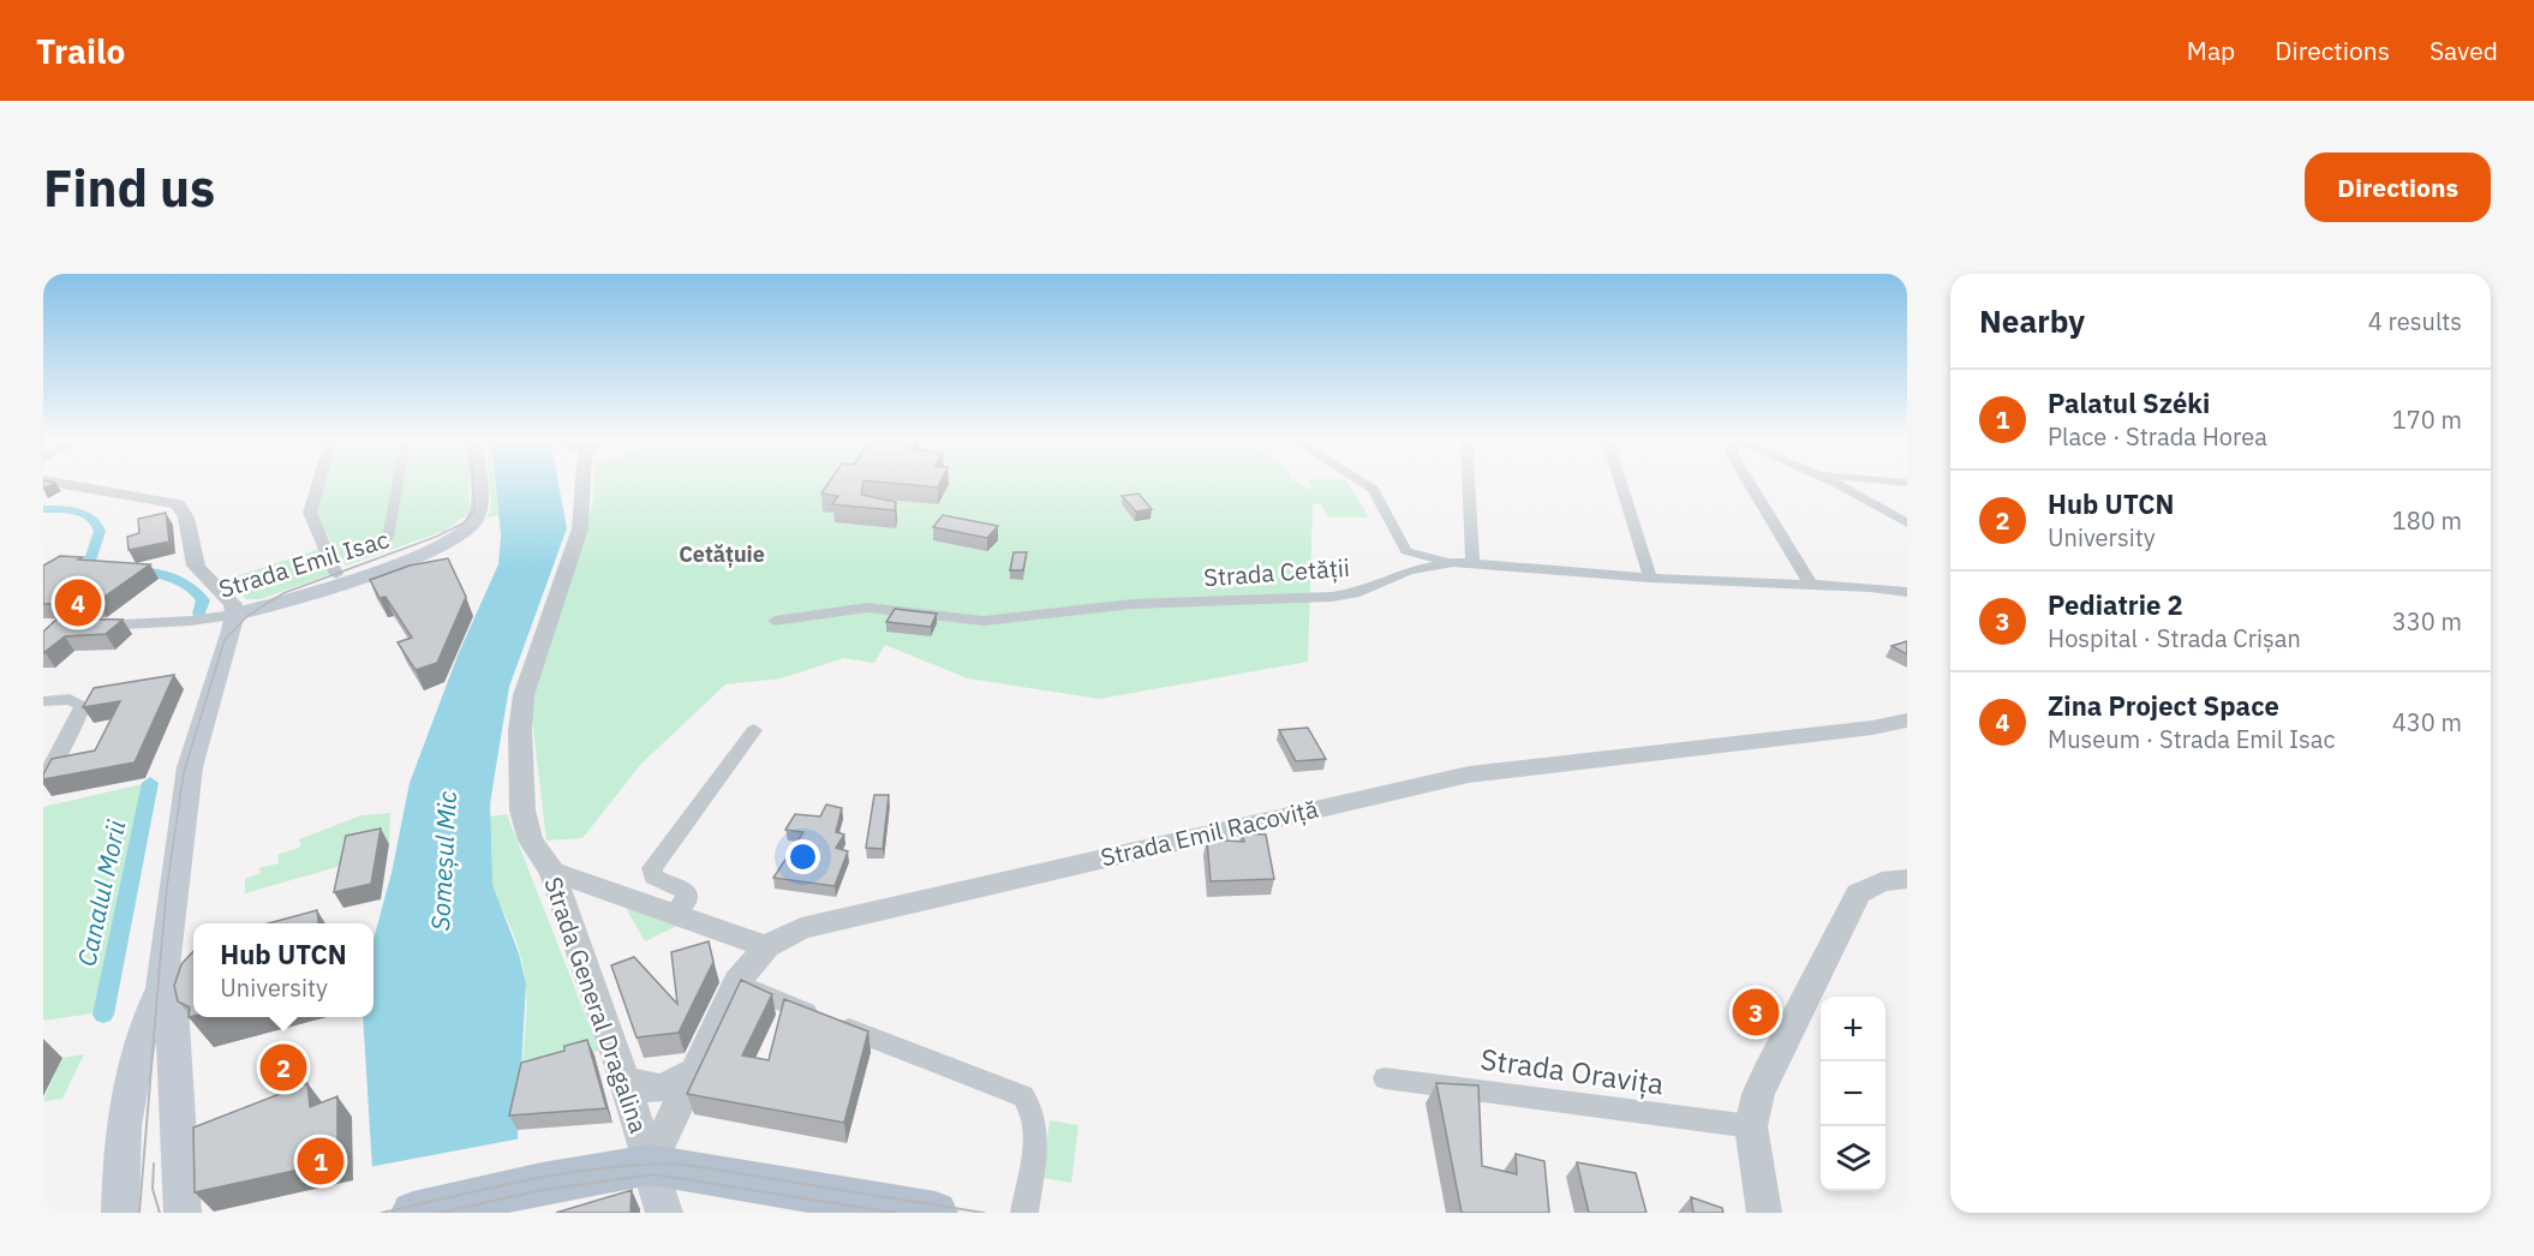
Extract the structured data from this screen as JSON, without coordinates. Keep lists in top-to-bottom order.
{
  "streets": {
    "main road": ["Strada Emil Isac"],
    "street": [
      "Strada Cetății",
      "Strada Emil Racoviță",
      "Strada General Dragalina",
      "Strada Oravița"
    ]
  },
  "crossings": [
    ["Strada Emil Racoviță", "Strada General Dragalina"]
  ],
  "districts": ["Cetățuie"],
  "water": ["Someșul Mic", "Canalul Morii"],
  "page": {
    "header": "Trailo",
    "nav": ["Map", "Directions", "Saved"],
    "buttons": "Directions",
    "title": "Find us",
    "heading": ["Nearby", "4 results"],
    "list": [
      {
        "mark": "1",
        "name": "Palatul Széki",
        "note": "Place · Strada Horea",
        "value": "170 m"
      },
      {
        "mark": "2",
        "name": "Hub UTCN",
        "note": "University",
        "value": "180 m"
      },
      {
        "mark": "3",
        "name": "Pediatrie 2",
        "note": "Hospital · Strada Crișan",
        "value": "330 m"
      },
      {
        "mark": "4",
        "name": "Zina Project Space",
        "note": "Museum · Strada Emil Isac",
        "value": "430 m"
      }
    ],
    "pins": [
      "4",
      "3",
      "2",
      "1"
    ],
    "popup": ["Hub UTCN", "University"],
    "map_buttons": ["+", "−"]
  }
}
